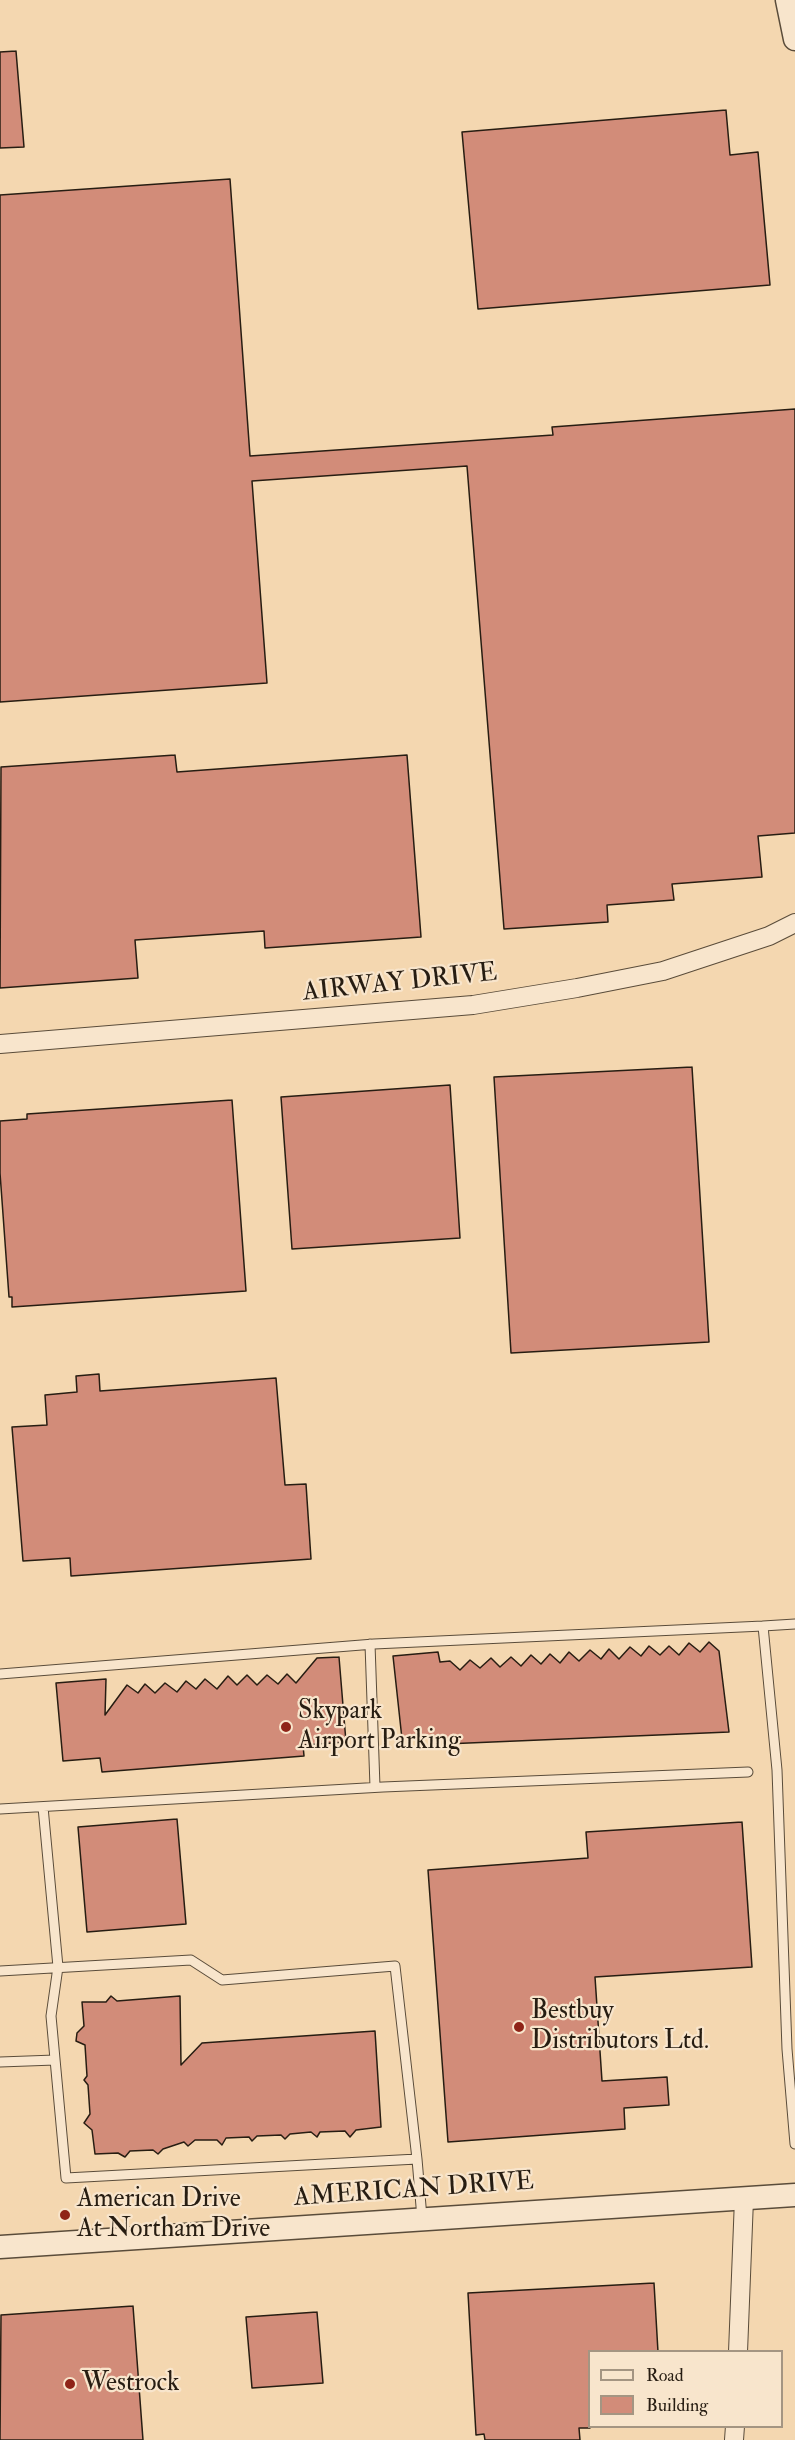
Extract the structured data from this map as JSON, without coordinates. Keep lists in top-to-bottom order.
{
  "streets": {
    "street": ["AIRWAY DRIVE", "AMERICAN DRIVE"]
  },
  "places": [
    "Skypark Airport Parking",
    "Bestbuy Distributors Ltd.",
    "American Drive At Northam Drive",
    "Westrock"
  ],
  "legend": ["Road", "Building"]
}
